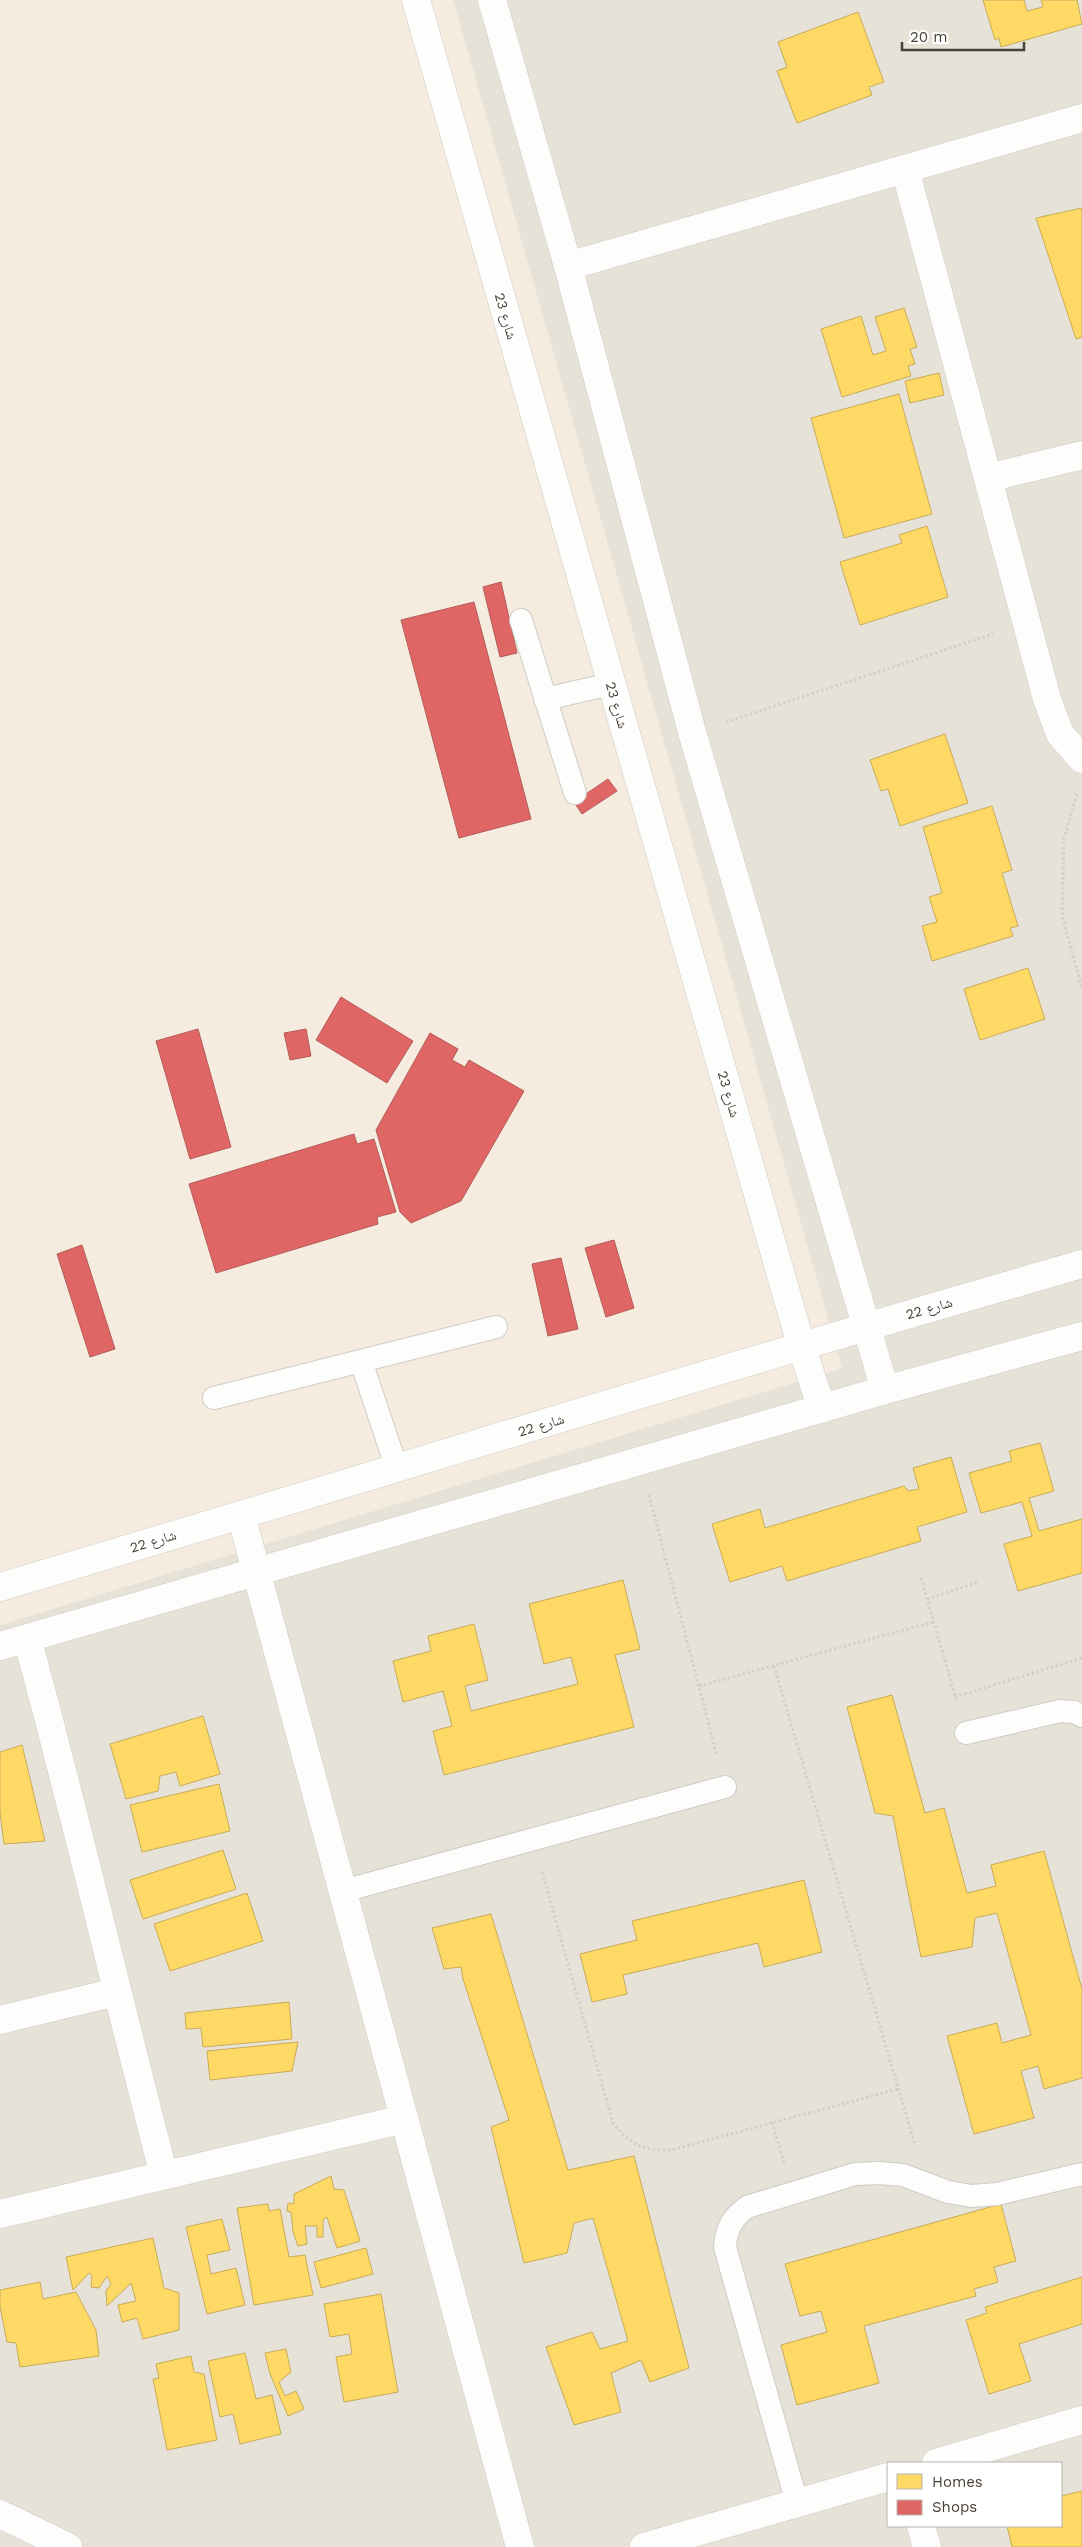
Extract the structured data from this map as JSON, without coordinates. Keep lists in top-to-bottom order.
{
  "streets": {
    "street": ["شارع 23", "شارع 22"]
  },
  "crossings": [
    ["شارع 23", "شارع 22"]
  ],
  "legend": ["Homes", "Shops"],
  "scale_bar": "20 m"
}
